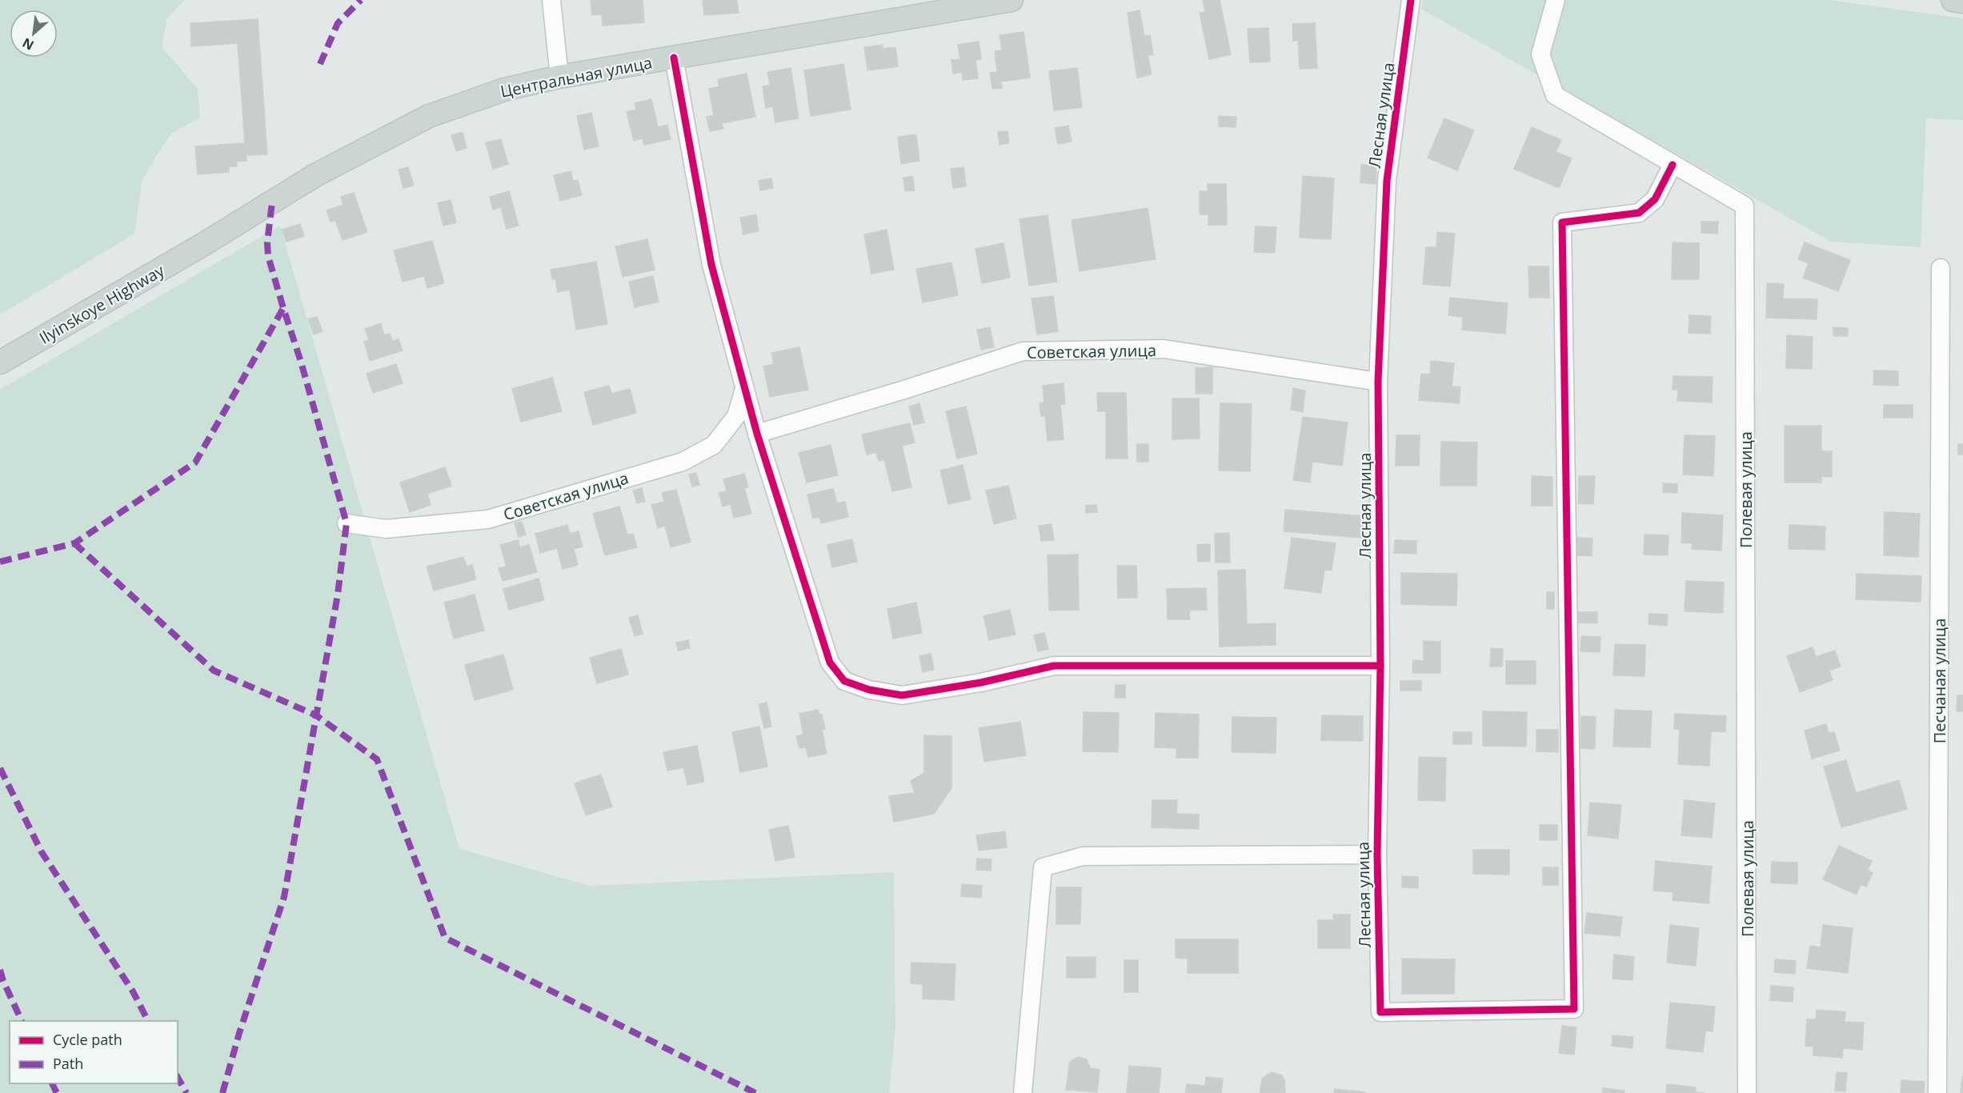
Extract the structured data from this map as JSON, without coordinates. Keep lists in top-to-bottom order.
{
  "streets": {
    "main road": ["Центральная улица", "Ilyinskoye Highway"],
    "street": [
      "Лесная улица",
      "Советская улица",
      "Полевая улица",
      "Песчаная улица"
    ]
  },
  "crossings": [
    ["Центральная улица", "Ilyinskoye Highway"],
    ["Лесная улица", "Советская улица"],
    ["Лесная улица", "Полевая улица"]
  ],
  "legend": ["Cycle path", "Path"],
  "north": "bottom left"
}
